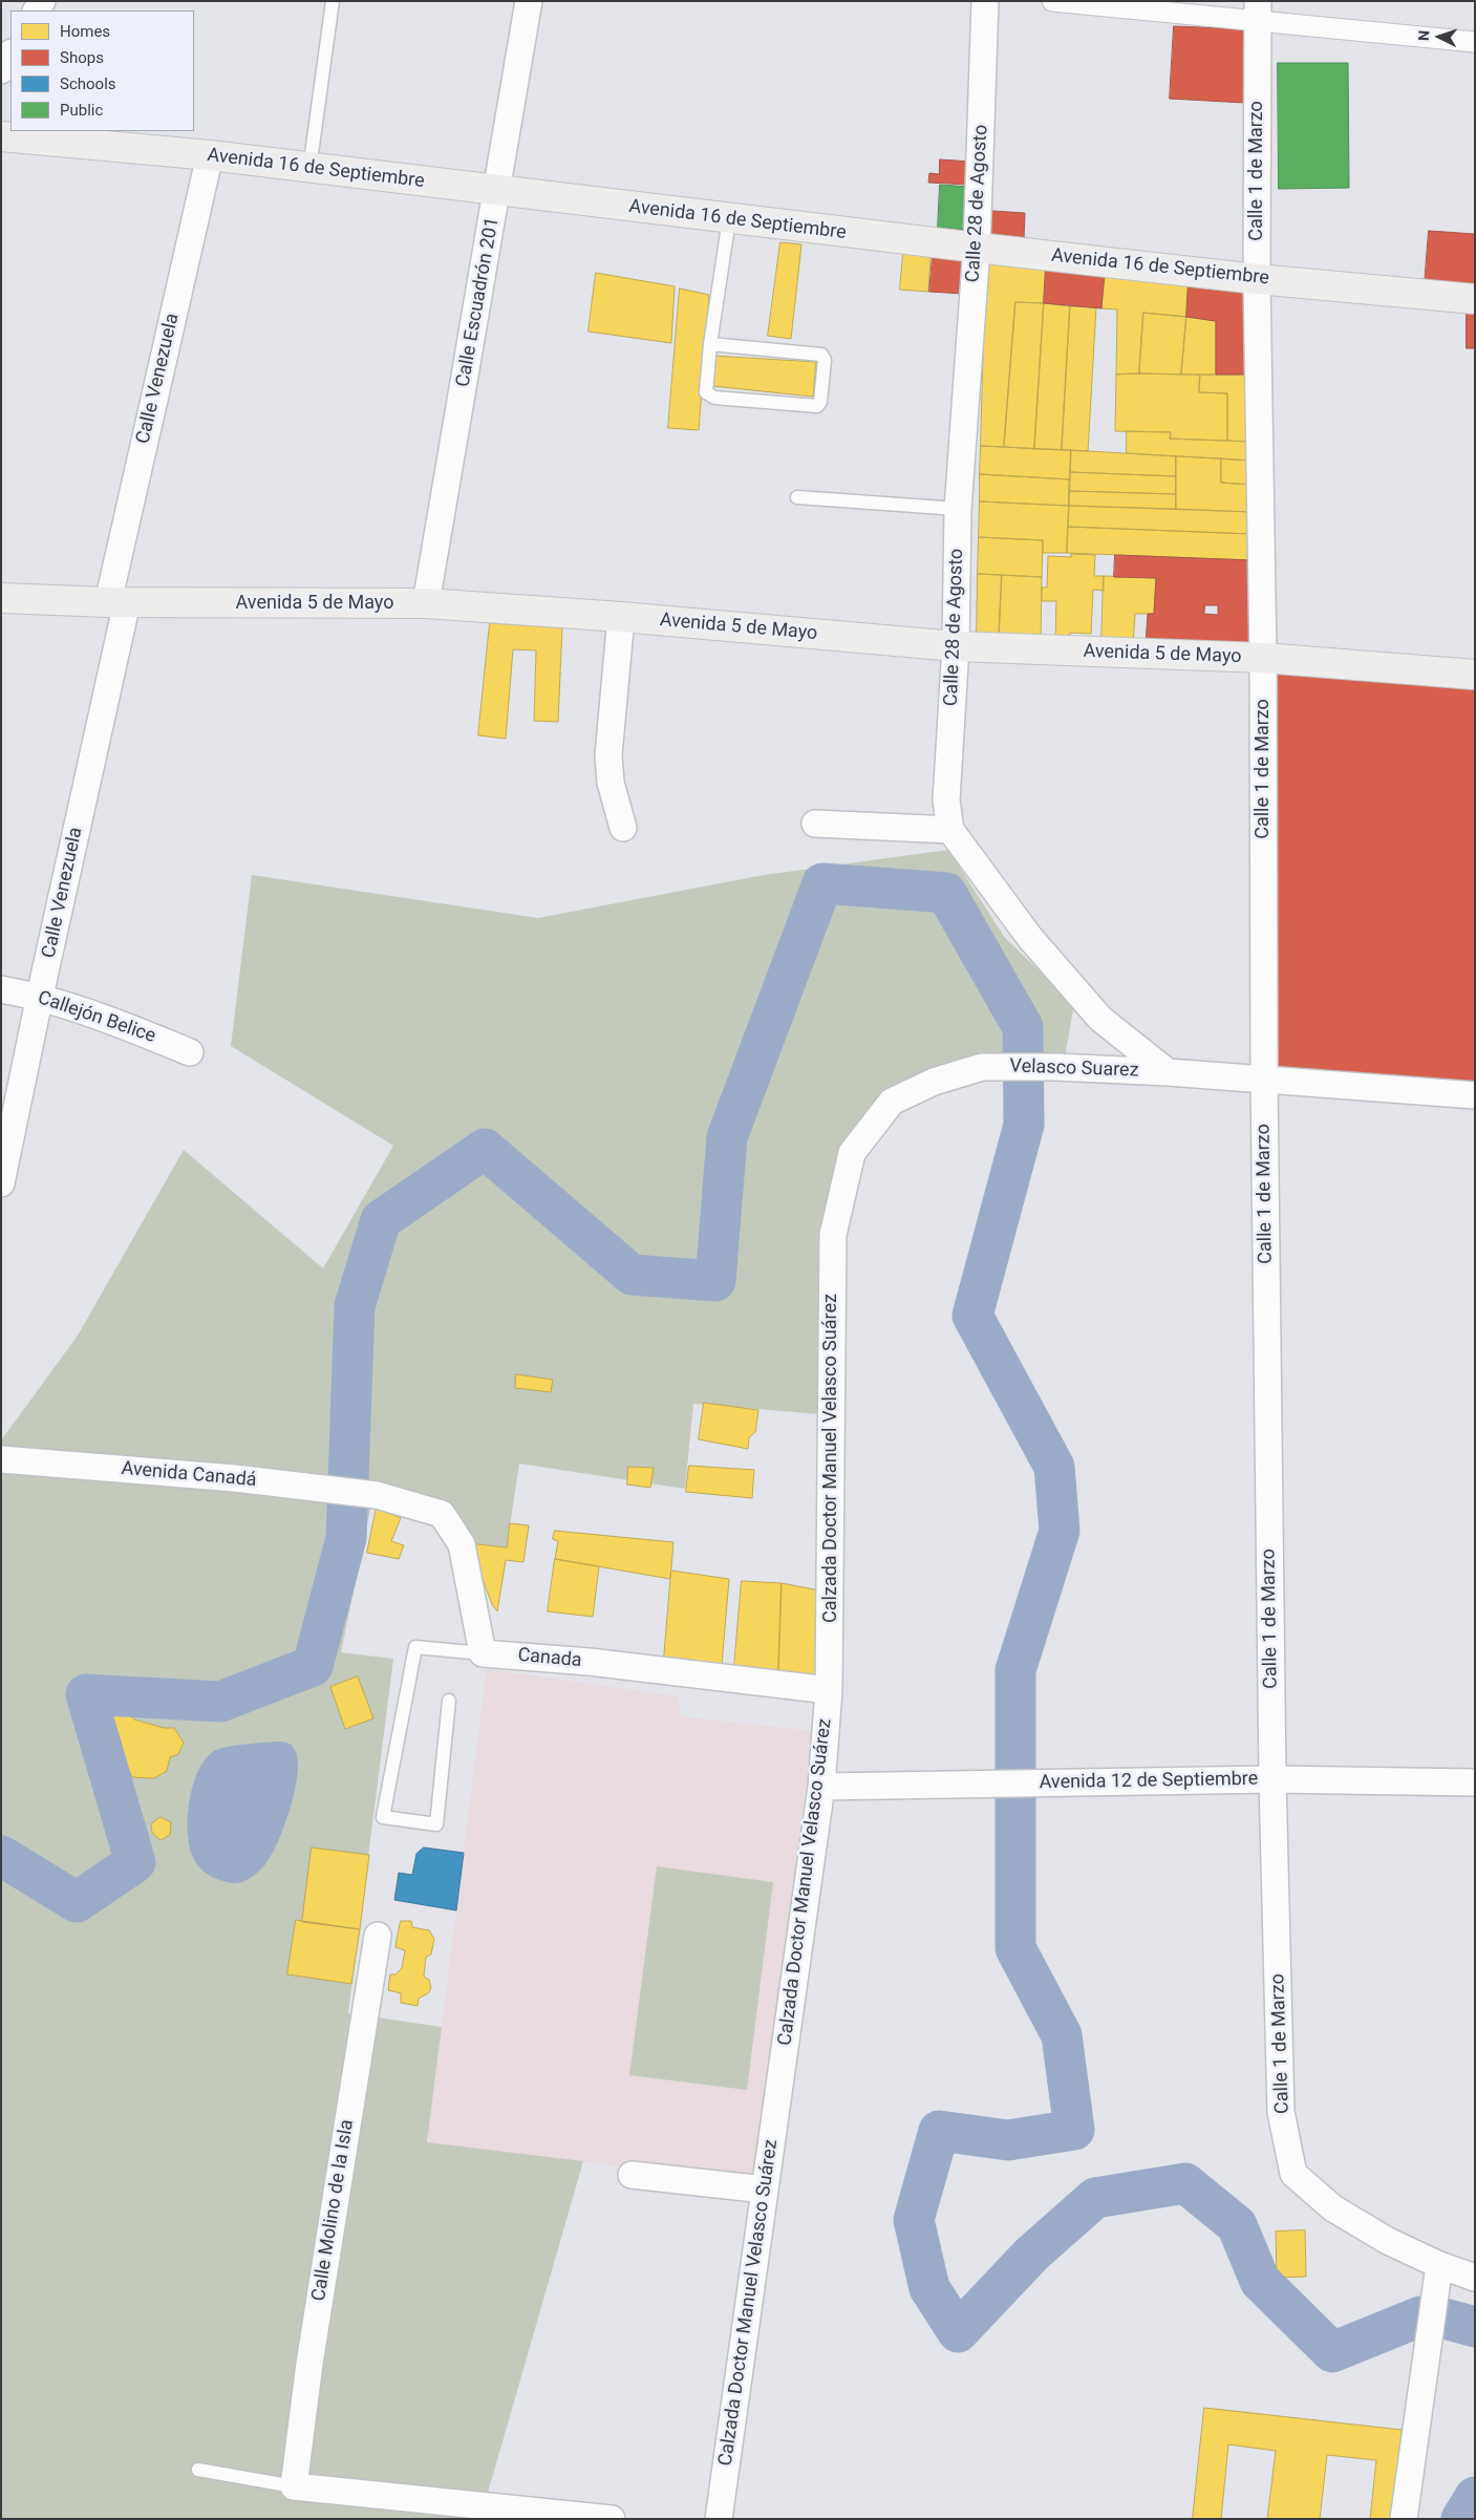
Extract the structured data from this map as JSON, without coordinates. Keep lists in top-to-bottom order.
{
  "streets": {
    "main road": ["Avenida 16 de Septiembre", "Avenida 5 de Mayo"],
    "street": [
      "Calle 1 de Marzo",
      "Calle 28 de Agosto",
      "Calle Escuadrón 201",
      "Calle Venezuela",
      "Callejón Belice",
      "Velasco Suarez",
      "Calzada Doctor Manuel Velasco Suárez",
      "Avenida Canadá",
      "Canada",
      "Avenida 12 de Septiembre",
      "Calle Molino de la Isla"
    ]
  },
  "crossings": [
    ["Avenida 16 de Septiembre", "Calle 1 de Marzo"],
    ["Avenida 16 de Septiembre", "Calle 28 de Agosto"],
    ["Avenida 16 de Septiembre", "Calle Escuadrón 201"],
    ["Avenida 16 de Septiembre", "Calle Venezuela"],
    ["Calle 1 de Marzo", "Avenida 5 de Mayo"],
    ["Calle 1 de Marzo", "Avenida 12 de Septiembre"],
    ["Calle 28 de Agosto", "Avenida 5 de Mayo"],
    ["Calle 28 de Agosto", "Velasco Suarez"],
    ["Calle Escuadrón 201", "Avenida 5 de Mayo"],
    ["Calle Venezuela", "Avenida 5 de Mayo"],
    ["Calle Venezuela", "Callejón Belice"],
    ["Velasco Suarez", "Calzada Doctor Manuel Velasco Suárez"],
    ["Calzada Doctor Manuel Velasco Suárez", "Canada"],
    ["Calzada Doctor Manuel Velasco Suárez", "Avenida 12 de Septiembre"],
    ["Avenida Canadá", "Canada"]
  ],
  "legend": [
    "Homes",
    "Shops",
    "Schools",
    "Public"
  ],
  "north": "left"
}
